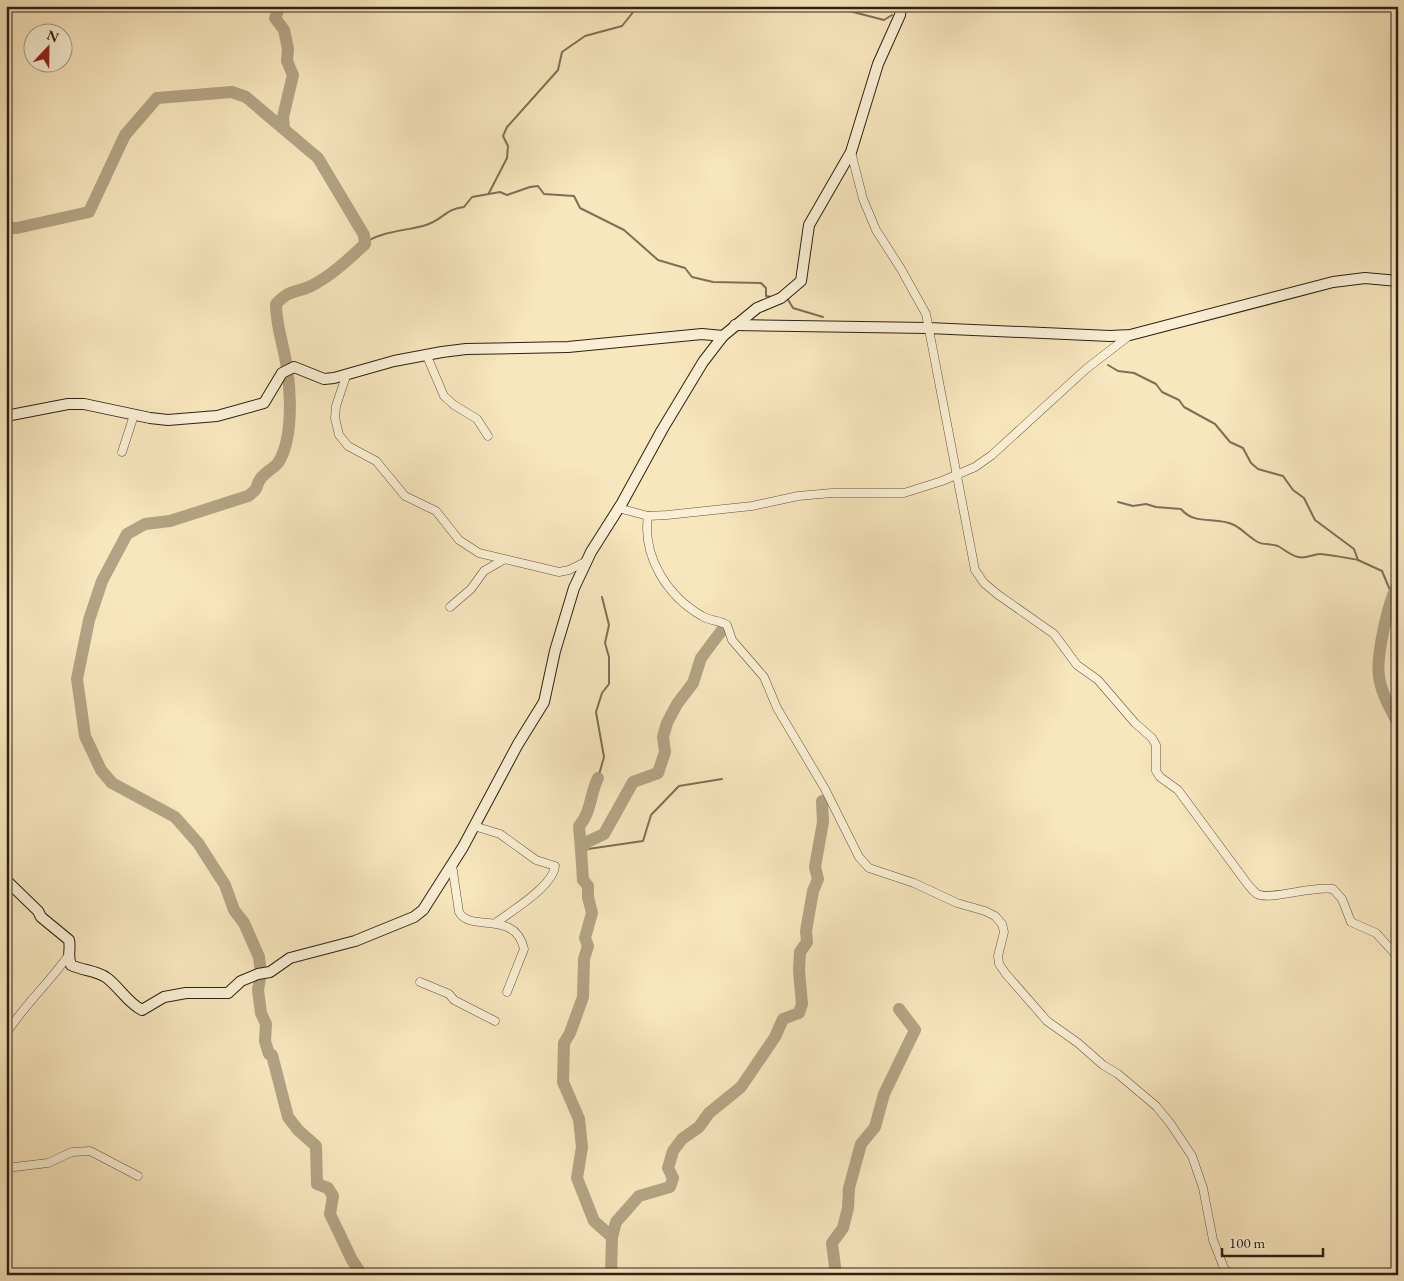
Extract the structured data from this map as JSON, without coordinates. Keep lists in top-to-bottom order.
{
  "scale_bar": "100 m",
  "north": "top"
}
